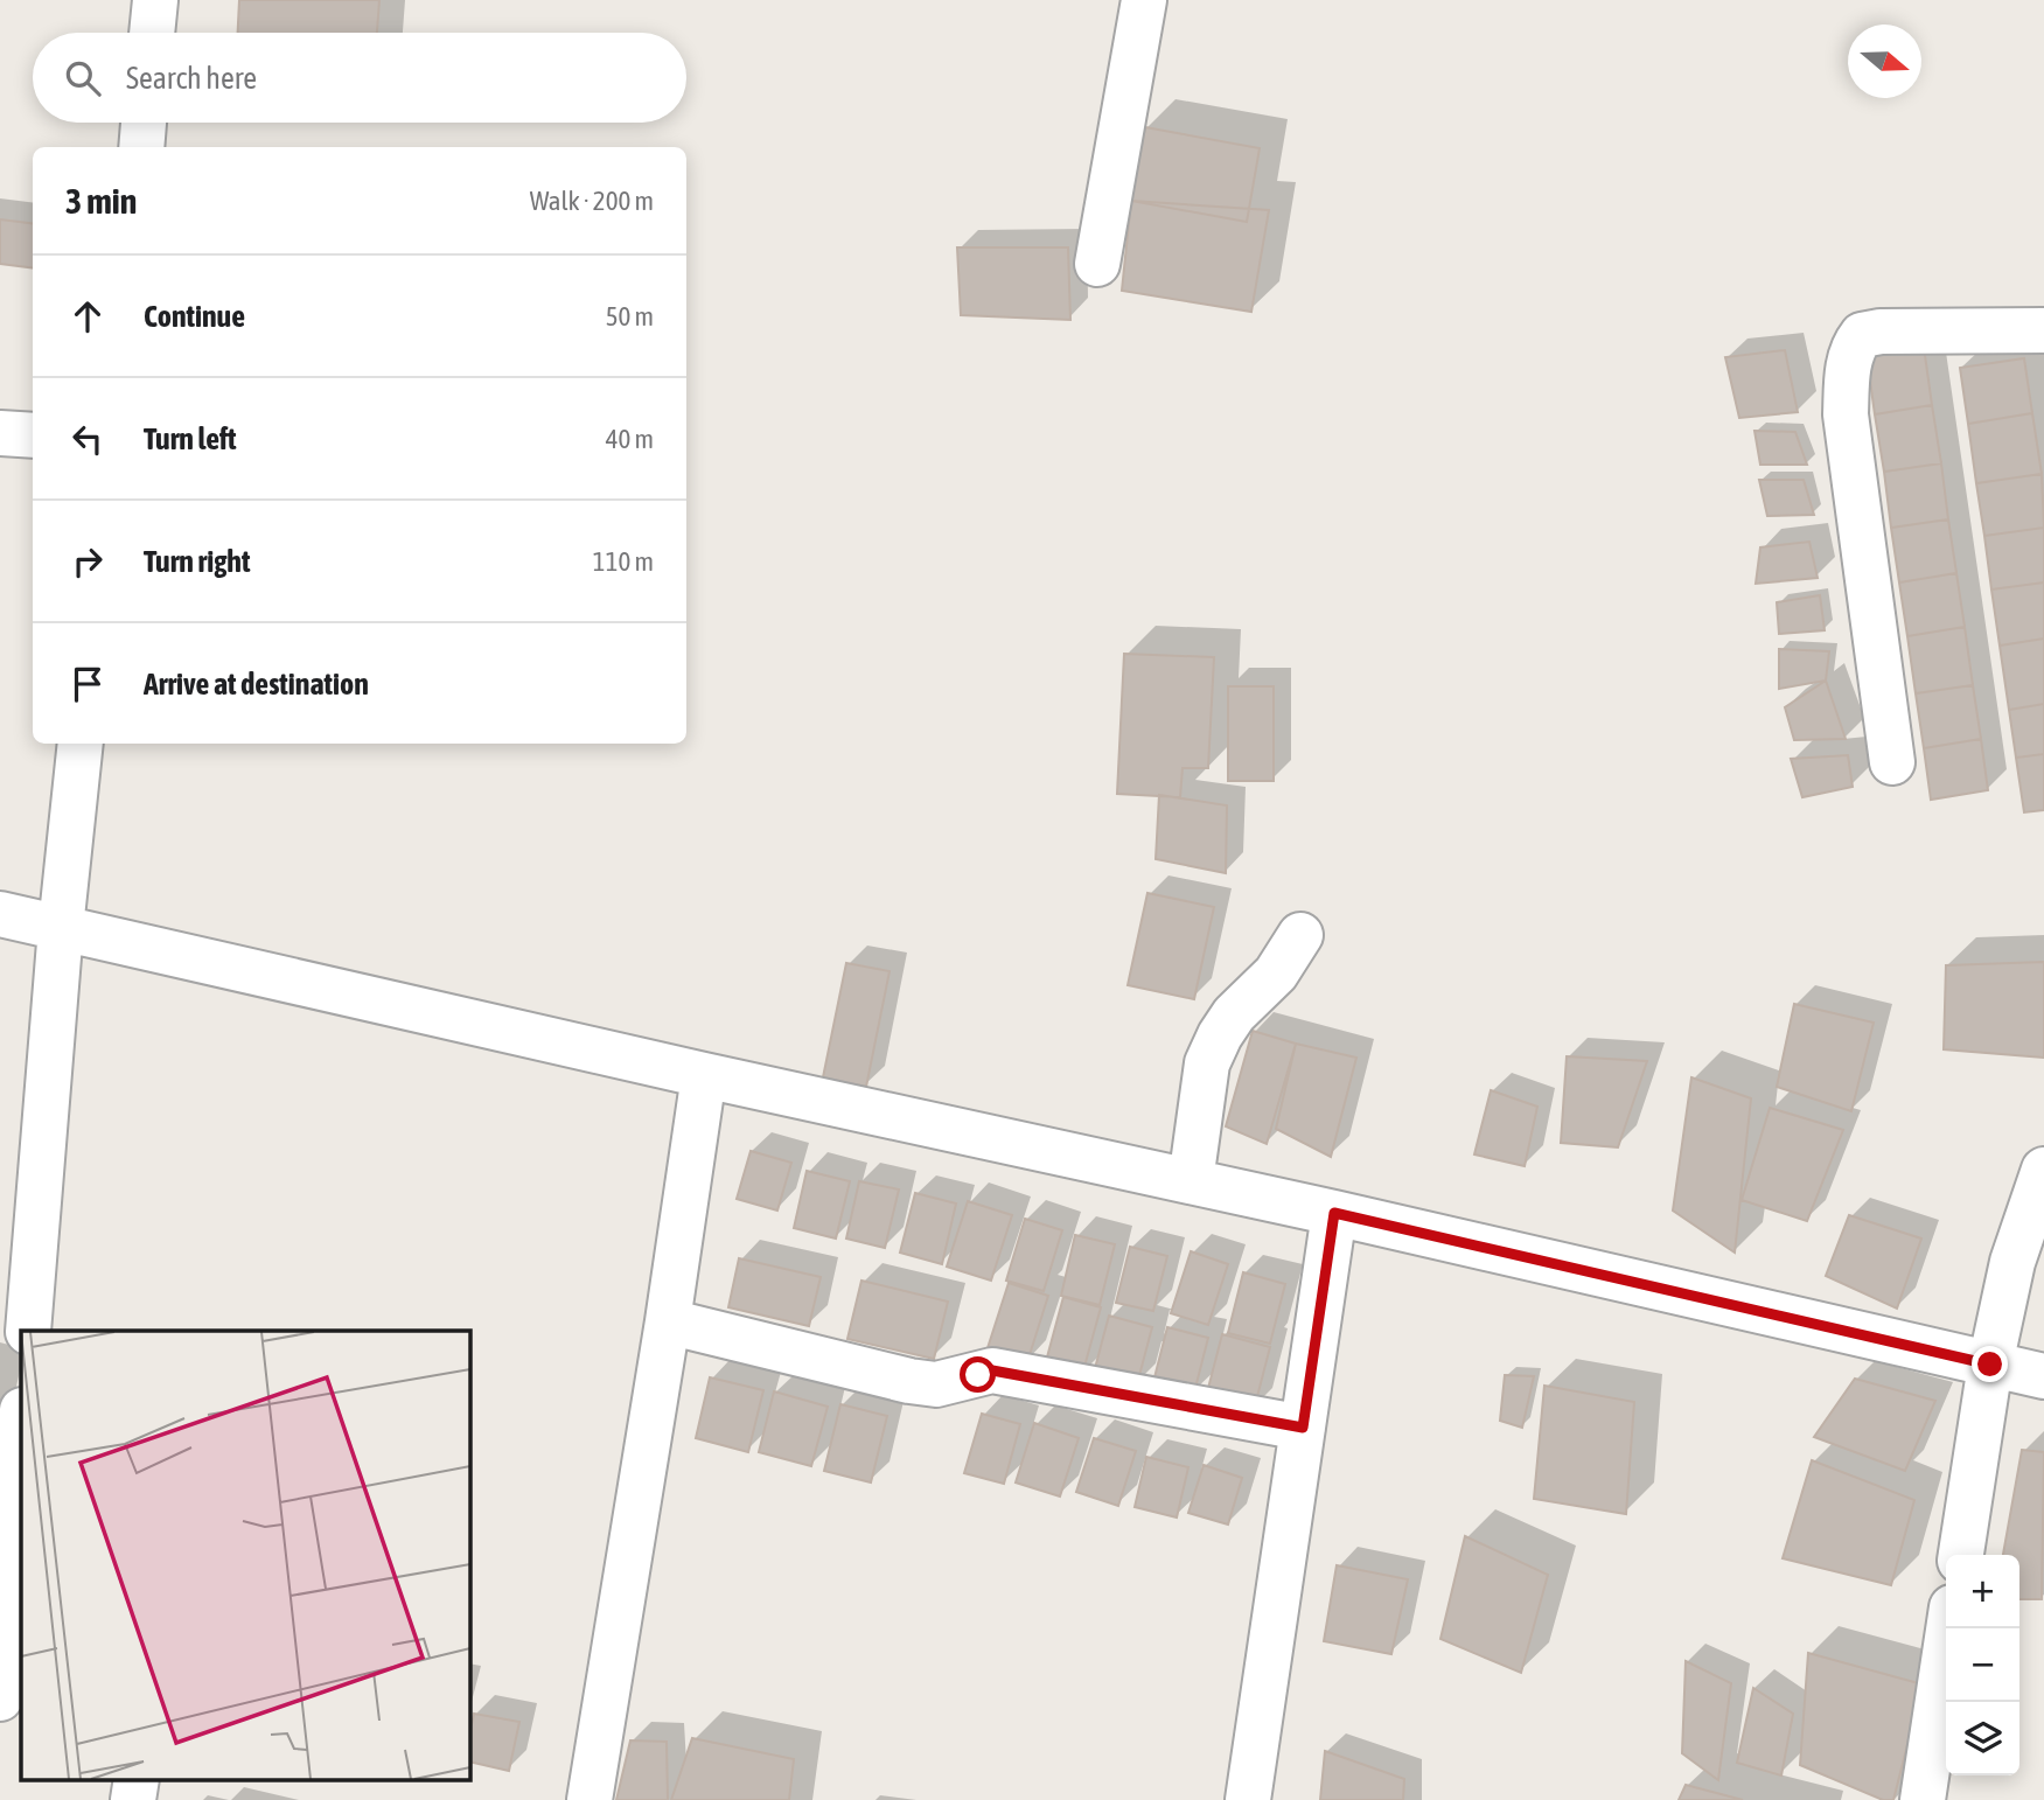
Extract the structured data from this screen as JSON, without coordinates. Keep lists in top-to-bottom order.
{
  "north": "right",
  "page": {
    "search": "Search here",
    "heading": ["3 min", "Walk · 200 m"],
    "list": [
      ["Continue", "50 m"],
      ["Turn left", "40 m"],
      ["Turn right", "110 m"],
      "Arrive at destination"
    ],
    "map_buttons": ["+", "−"]
  }
}
